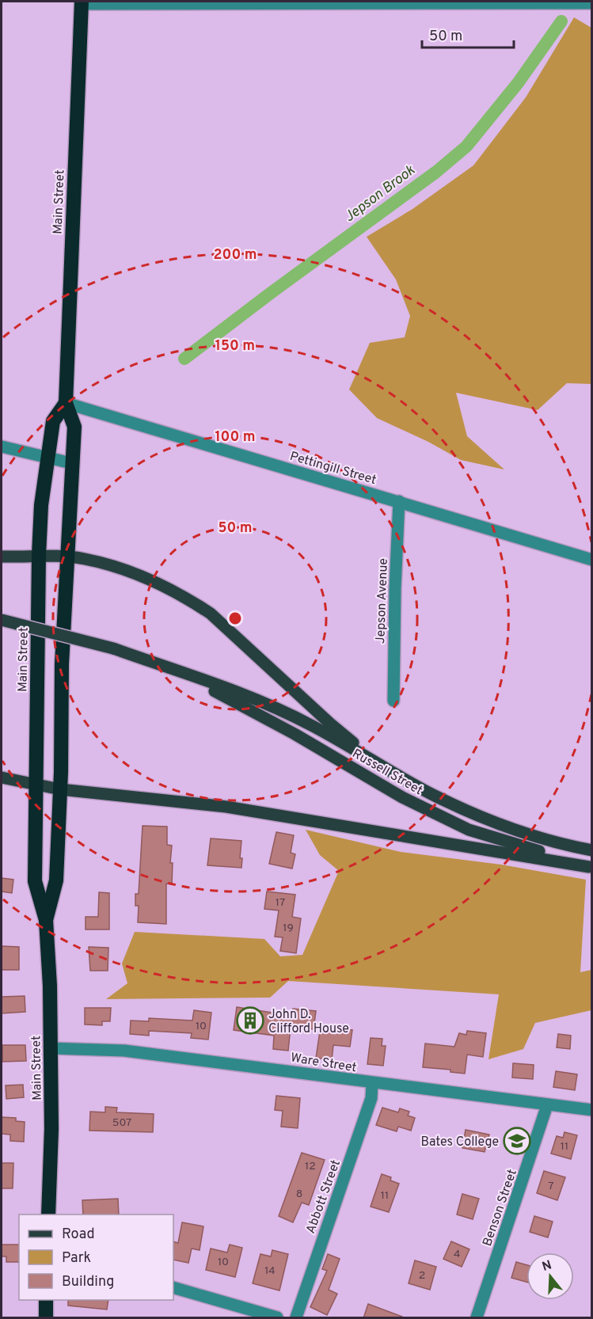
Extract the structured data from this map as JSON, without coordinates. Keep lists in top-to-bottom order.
{
  "streets": {
    "highway": ["Main Street"],
    "main road": ["Russell Street"],
    "street": [
      "Pettingill Street",
      "Jepson Avenue",
      "Ware Street",
      "Abbott Street",
      "Benson Street"
    ]
  },
  "crossings": [
    ["Main Street", "Pettingill Street"],
    ["Main Street", "Ware Street"],
    ["Pettingill Street", "Jepson Avenue"],
    ["Ware Street", "Abbott Street"],
    ["Ware Street", "Benson Street"]
  ],
  "water": ["Jepson Brook"],
  "places": {
    "building": ["John D. Clifford House"],
    "school or university": ["Bates College"]
  },
  "house_numbers": [
    "17",
    "19",
    "10",
    "507",
    "11",
    "12",
    "7",
    "8",
    "11",
    "4",
    "10",
    "14",
    "2"
  ],
  "legend": ["Road", "Park", "Building"],
  "scale_bar": "50 m",
  "north": "top",
  "rings": [
    "200 m",
    "150 m",
    "100 m",
    "50 m"
  ]
}
